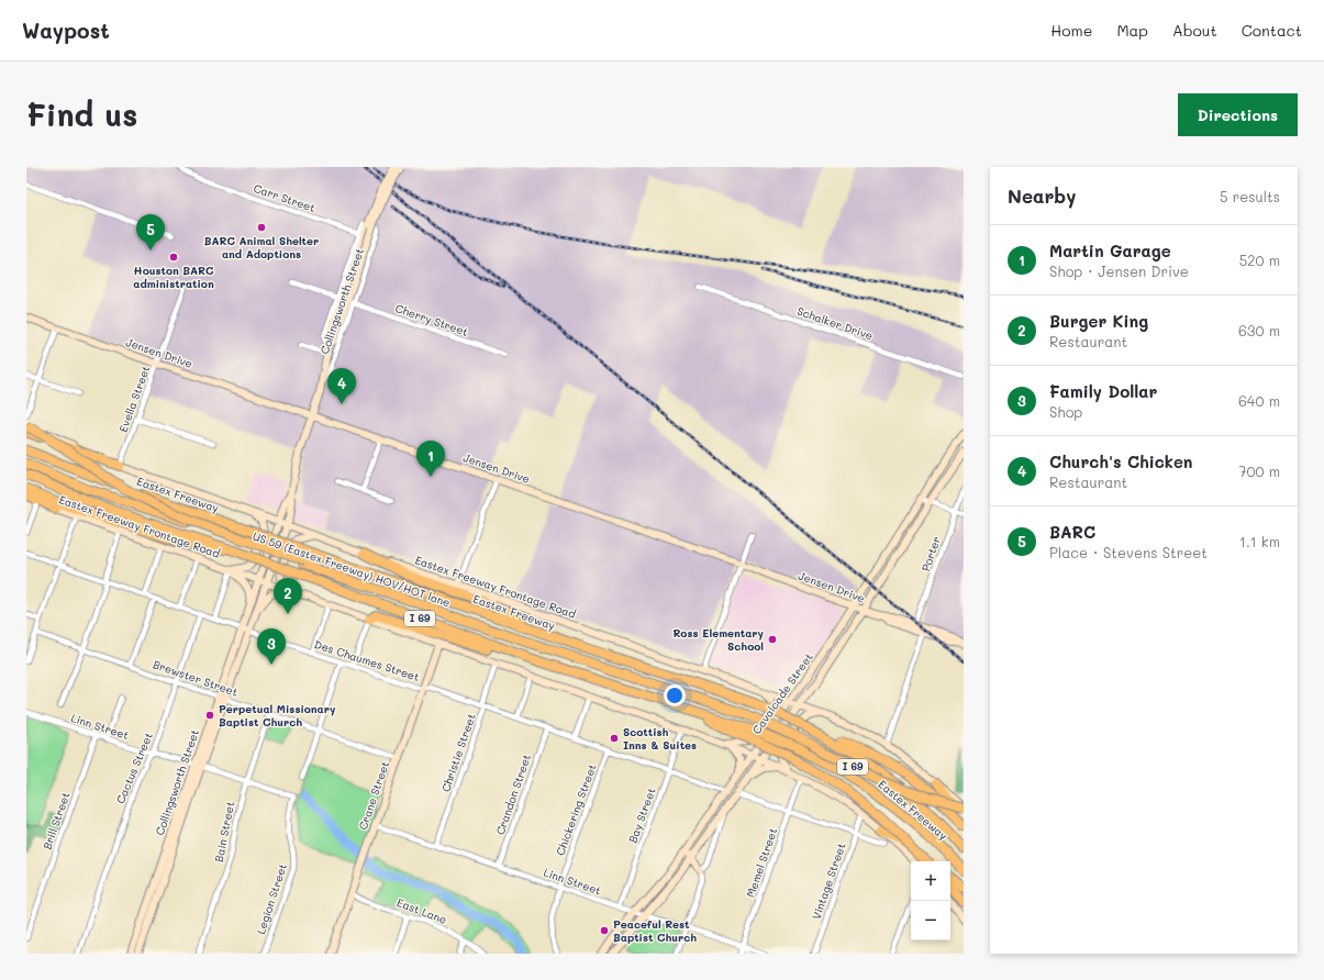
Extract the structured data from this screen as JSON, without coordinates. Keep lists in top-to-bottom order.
{
  "streets": {
    "highway": ["Eastex Freeway", "US 59 (Eastex Freeway) HOV/HOT lane", "I 69"],
    "main road": [
      "Collingsworth Street",
      "Jensen Drive",
      "Eastex Freeway Frontage Road",
      "Cavalcade Street",
      "Crane Street"
    ],
    "street": [
      "Carr Street",
      "Cherry Street",
      "Schalker Drive",
      "Evella Street",
      "Porter",
      "Des Chaumes Street",
      "Brewster Street",
      "Linn Street",
      "Christie Street",
      "Cactus Street",
      "Crandon Street",
      "Chickering Street",
      "Bay Street",
      "Brill Street",
      "Bain Street",
      "Memel Street",
      "Vintage Street",
      "Legion Street",
      "East Lane"
    ]
  },
  "crossings": [
    ["Carr Street", "Collingsworth Street"],
    ["Collingsworth Street", "Cherry Street"],
    ["Collingsworth Street", "Jensen Drive"],
    ["Collingsworth Street", "Eastex Freeway Frontage Road"],
    ["Collingsworth Street", "Des Chaumes Street"],
    ["Collingsworth Street", "Brewster Street"],
    ["Collingsworth Street", "Linn Street"],
    ["Jensen Drive", "Evella Street"],
    ["Jensen Drive", "Porter"],
    ["Jensen Drive", "Cavalcade Street"],
    ["Evella Street", "Eastex Freeway Frontage Road"],
    ["Eastex Freeway", "US 59 (Eastex Freeway) HOV/HOT lane"],
    ["Eastex Freeway Frontage Road", "US 59 (Eastex Freeway) HOV/HOT lane"],
    ["Eastex Freeway Frontage Road", "Cavalcade Street"],
    ["Eastex Freeway Frontage Road", "Christie Street"],
    ["Eastex Freeway Frontage Road", "Crane Street"],
    ["Eastex Freeway Frontage Road", "Bay Street"],
    ["Eastex Freeway Frontage Road", "Memel Street"],
    ["Eastex Freeway Frontage Road", "Vintage Street"],
    ["Des Chaumes Street", "Cavalcade Street"],
    ["Des Chaumes Street", "Christie Street"],
    ["Des Chaumes Street", "Cactus Street"],
    ["Des Chaumes Street", "Crandon Street"],
    ["Des Chaumes Street", "Crane Street"],
    ["Des Chaumes Street", "Chickering Street"],
    ["Des Chaumes Street", "Bay Street"],
    ["Brewster Street", "Cactus Street"],
    ["Brewster Street", "Crane Street"],
    ["Brewster Street", "Bain Street"],
    ["Cavalcade Street", "Linn Street"],
    ["Linn Street", "Christie Street"],
    ["Linn Street", "Cactus Street"],
    ["Linn Street", "Crandon Street"],
    ["Linn Street", "Crane Street"],
    ["Linn Street", "Chickering Street"],
    ["Linn Street", "Bay Street"],
    ["Linn Street", "Brill Street"],
    ["Linn Street", "Bain Street"],
    ["Linn Street", "Memel Street"],
    ["Linn Street", "Legion Street"],
    ["Crane Street", "East Lane"]
  ],
  "places": [
    "BARC Animal Shelter and Adoptions",
    "Houston BARC administration",
    "Ross Elementary School",
    "Perpetual Missionary Baptist Church",
    "Scottish Inns & Suites",
    "Peaceful Rest Baptist Church"
  ],
  "page": {
    "header": "Waypost",
    "nav": [
      "Home",
      "Map",
      "About",
      "Contact"
    ],
    "buttons": "Directions",
    "title": "Find us",
    "heading": ["Nearby", "5 results"],
    "pins": [
      "5",
      "4",
      "1",
      "2",
      "3"
    ],
    "list": [
      {
        "mark": "1",
        "name": "Martin Garage",
        "note": "Shop · Jensen Drive",
        "value": "520 m"
      },
      {
        "mark": "2",
        "name": "Burger King",
        "note": "Restaurant",
        "value": "630 m"
      },
      {
        "mark": "3",
        "name": "Family Dollar",
        "note": "Shop",
        "value": "640 m"
      },
      {
        "mark": "4",
        "name": "Church's Chicken",
        "note": "Restaurant",
        "value": "700 m"
      },
      {
        "mark": "5",
        "name": "BARC",
        "note": "Place · Stevens Street",
        "value": "1.1 km"
      }
    ],
    "map_buttons": ["+", "−"]
  }
}
